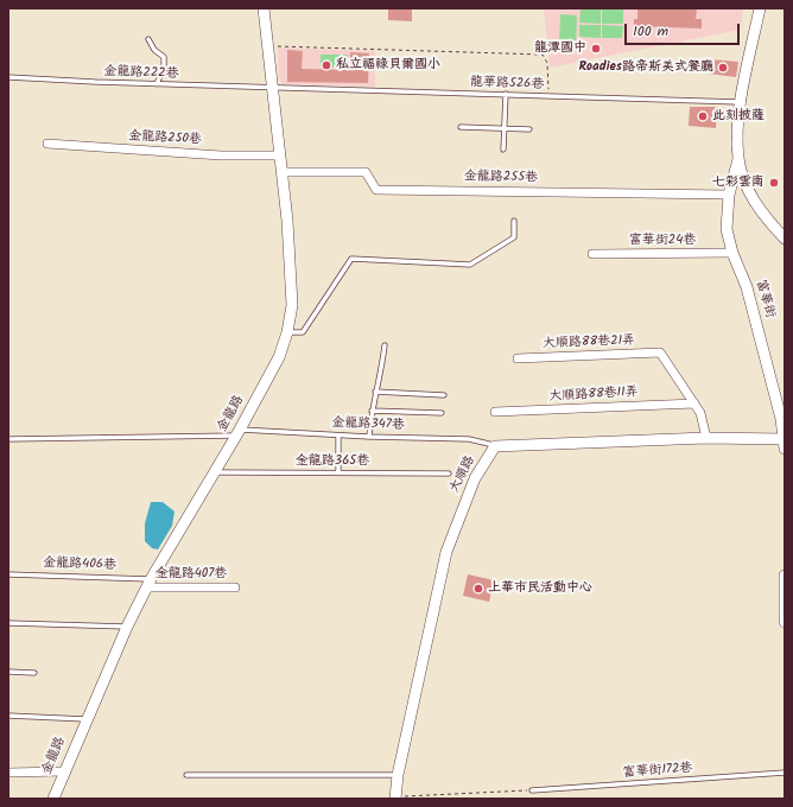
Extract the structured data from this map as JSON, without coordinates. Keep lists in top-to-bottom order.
{
  "streets": {
    "street": [
      "金龍路250巷",
      "金龍路255巷",
      "富華街24巷",
      "富華街",
      "大順路88巷21弄",
      "大順路88巷11弄",
      "金龍路",
      "大順路",
      "金龍路407巷"
    ],
    "lane": [
      "金龍路222巷",
      "龍華路526巷",
      "金龍路347巷",
      "金龍路365巷",
      "金龍路406巷",
      "富華街172巷"
    ]
  },
  "crossings": [
    ["金龍路222巷", "龍華路526巷"],
    ["金龍路222巷", "金龍路"],
    ["龍華路526巷", "金龍路"],
    ["金龍路250巷", "金龍路"],
    ["金龍路255巷", "富華街"],
    ["金龍路255巷", "金龍路"],
    ["富華街24巷", "富華街"],
    ["大順路88巷21弄", "大順路88巷11弄"],
    ["金龍路", "金龍路347巷"],
    ["金龍路", "金龍路365巷"],
    ["金龍路", "金龍路406巷"],
    ["金龍路", "金龍路407巷"],
    ["金龍路347巷", "大順路"],
    ["金龍路406巷", "金龍路407巷"]
  ],
  "places": [
    "龍潭國中",
    "私立福祿貝爾國小",
    "Roadies路帝斯美式餐廳",
    "此刻披薩",
    "七彩雲南",
    "上華市民活動中心"
  ],
  "scale_bar": "100 m"
}
